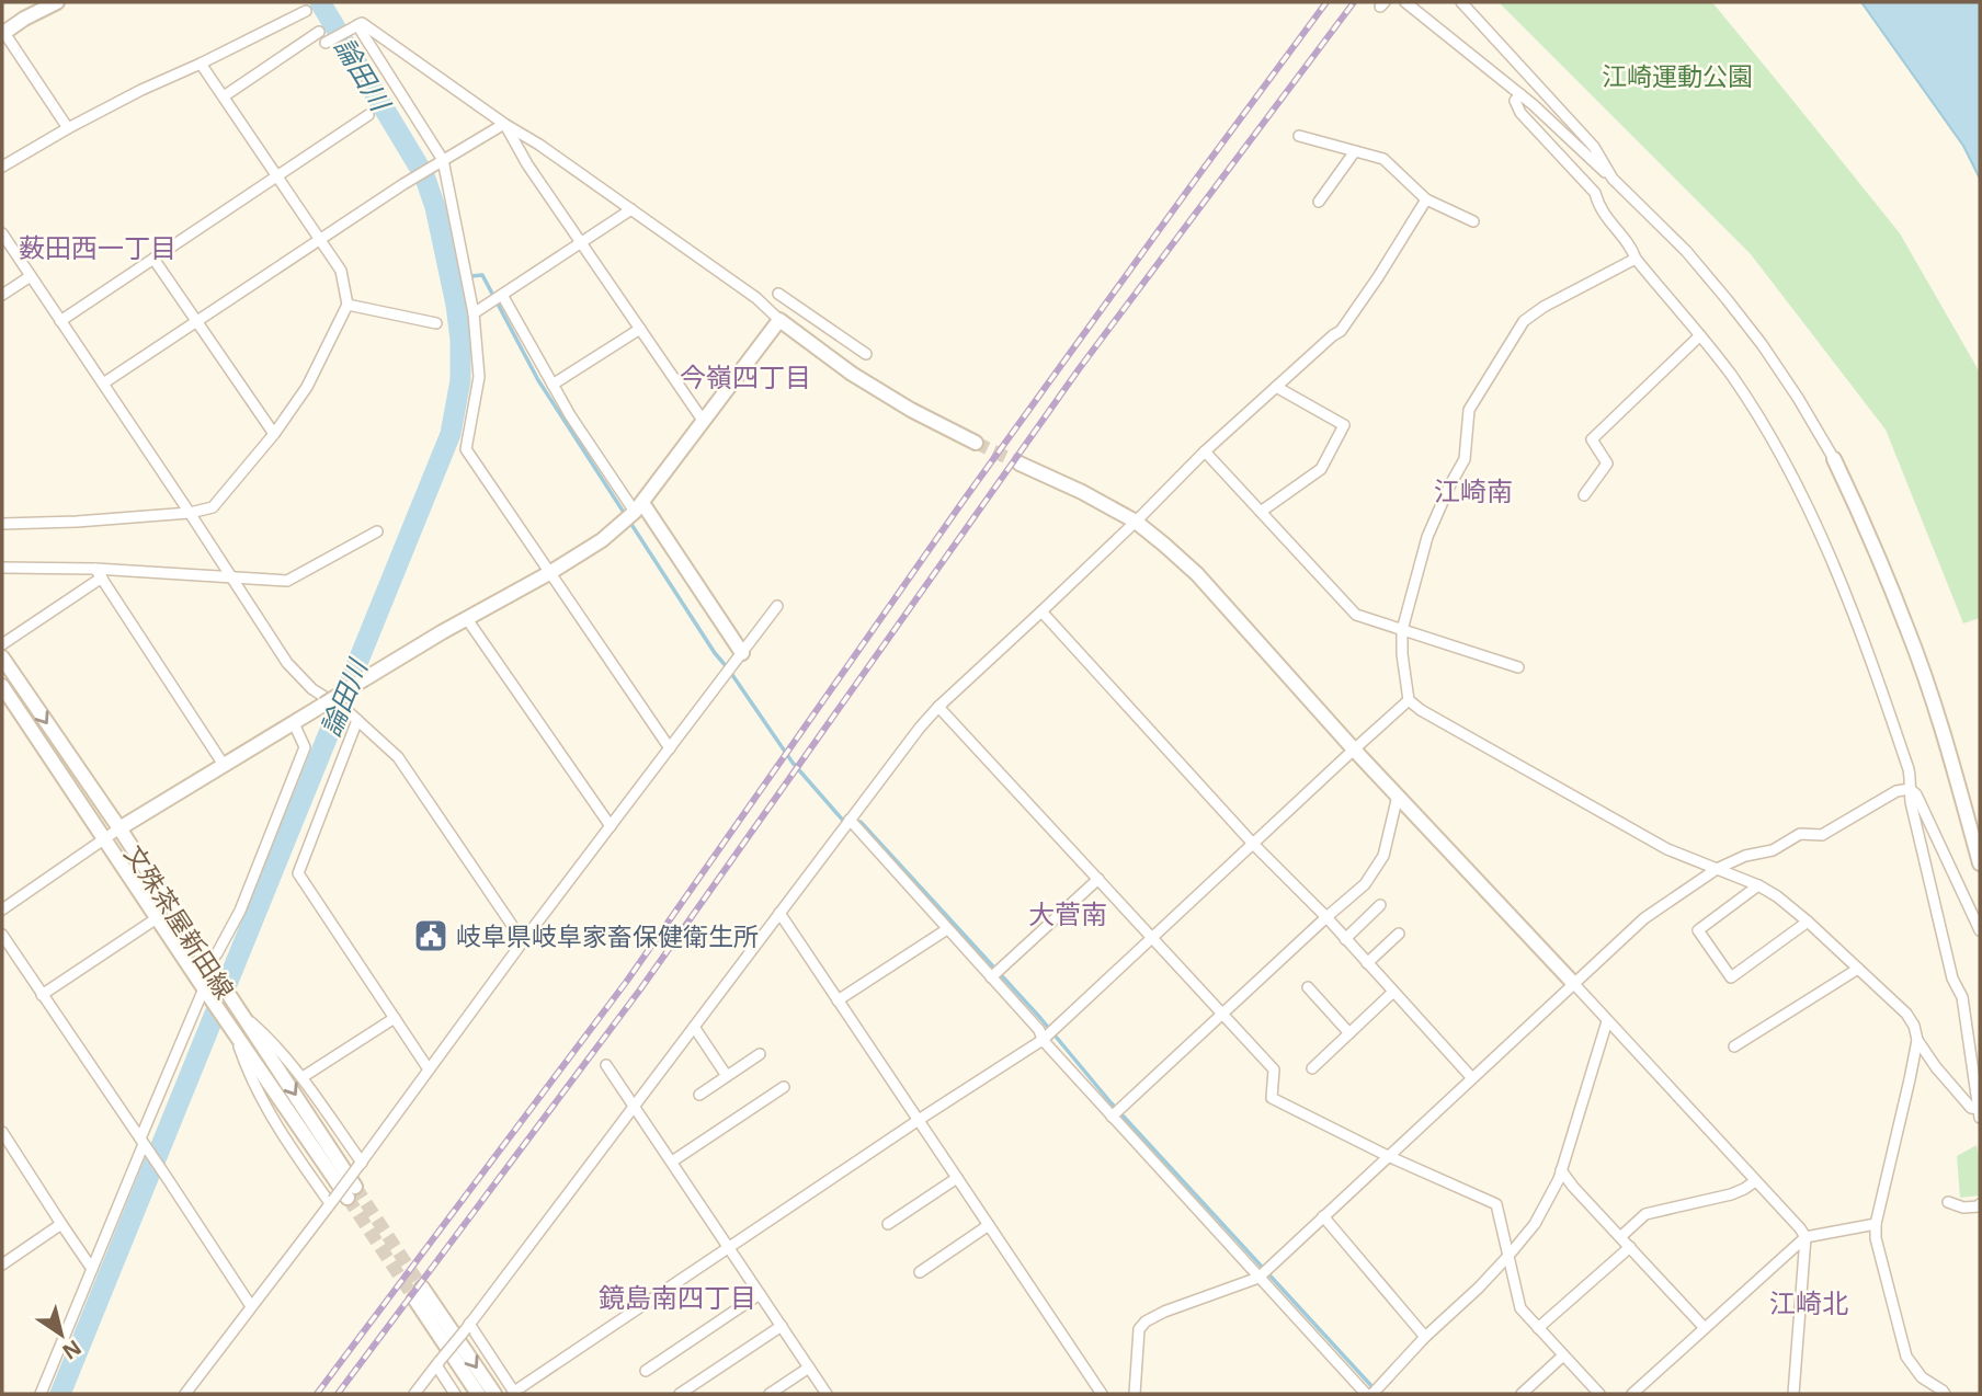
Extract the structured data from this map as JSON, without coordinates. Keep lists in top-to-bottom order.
{
  "streets": {
    "street": ["文殊茶屋新田線"]
  },
  "districts": [
    "薮田西一丁目",
    "今嶺四丁目",
    "江崎南",
    "大菅南",
    "鏡島南四丁目",
    "江崎北"
  ],
  "water": ["論田川"],
  "parks": ["江崎運動公園"],
  "places": {
    "public building": ["岐阜県岐阜家畜保健衛生所"]
  },
  "north": "bottom right"
}
